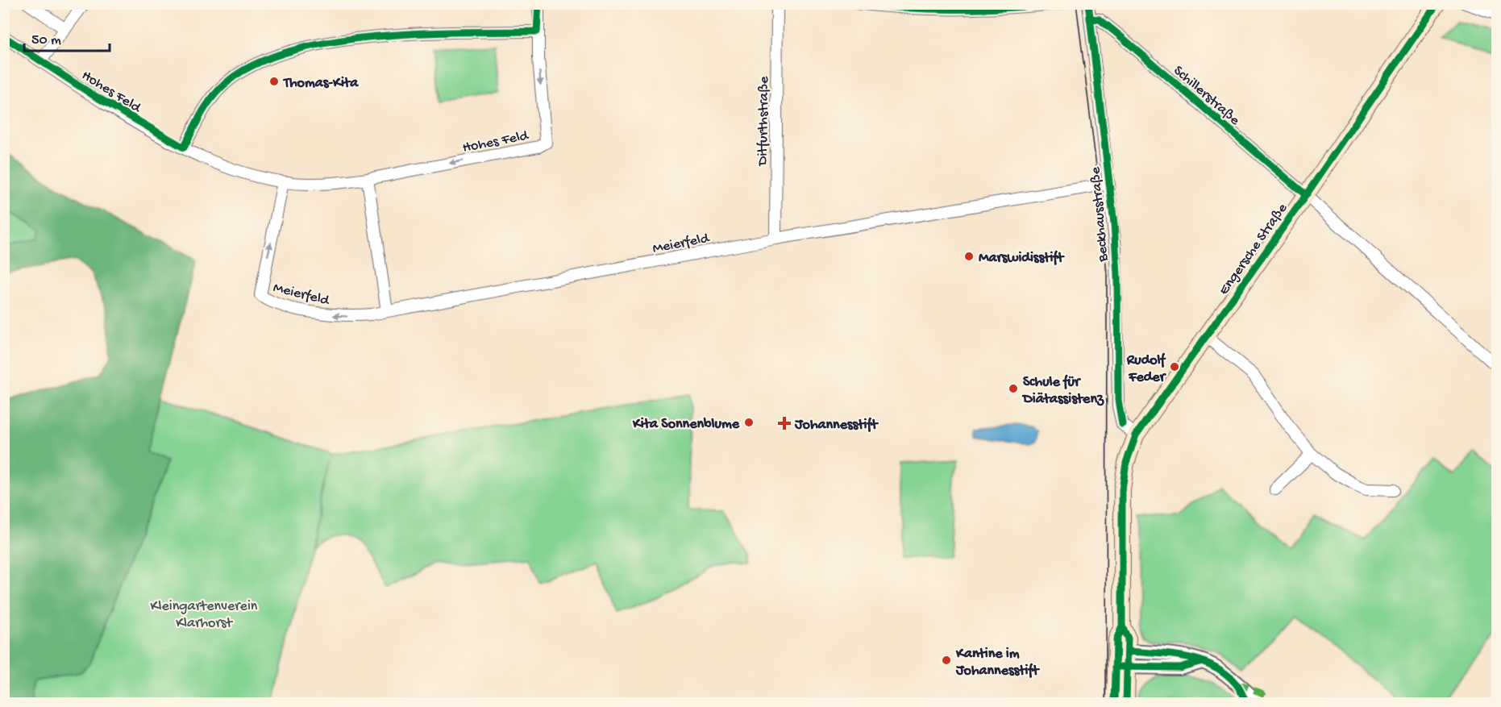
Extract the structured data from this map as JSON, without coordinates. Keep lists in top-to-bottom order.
{
  "streets": {
    "main road": ["Engersche Straße"],
    "street": [
      "Hohes Feld",
      "Schillerstraße",
      "Ditfurthstraße",
      "Beckhausstraße",
      "Meierfeld"
    ]
  },
  "crossings": [
    ["Hohes Feld", "Meierfeld"],
    ["Schillerstraße", "Beckhausstraße"],
    ["Schillerstraße", "Engersche Straße"],
    ["Ditfurthstraße", "Meierfeld"],
    ["Beckhausstraße", "Meierfeld"],
    ["Beckhausstraße", "Engersche Straße"]
  ],
  "parks": ["Kleingartenverein Klarhorst"],
  "places": {
    "other": [
      "Thomas-Kita",
      "Marswidisstift",
      "Rudolf Feder",
      "Schule für Diätassistenz",
      "Kita Sonnenblume",
      "Kantine im Johannesstift"
    ],
    "health": ["Johannesstift"]
  },
  "scale_bar": "50 m"
}
